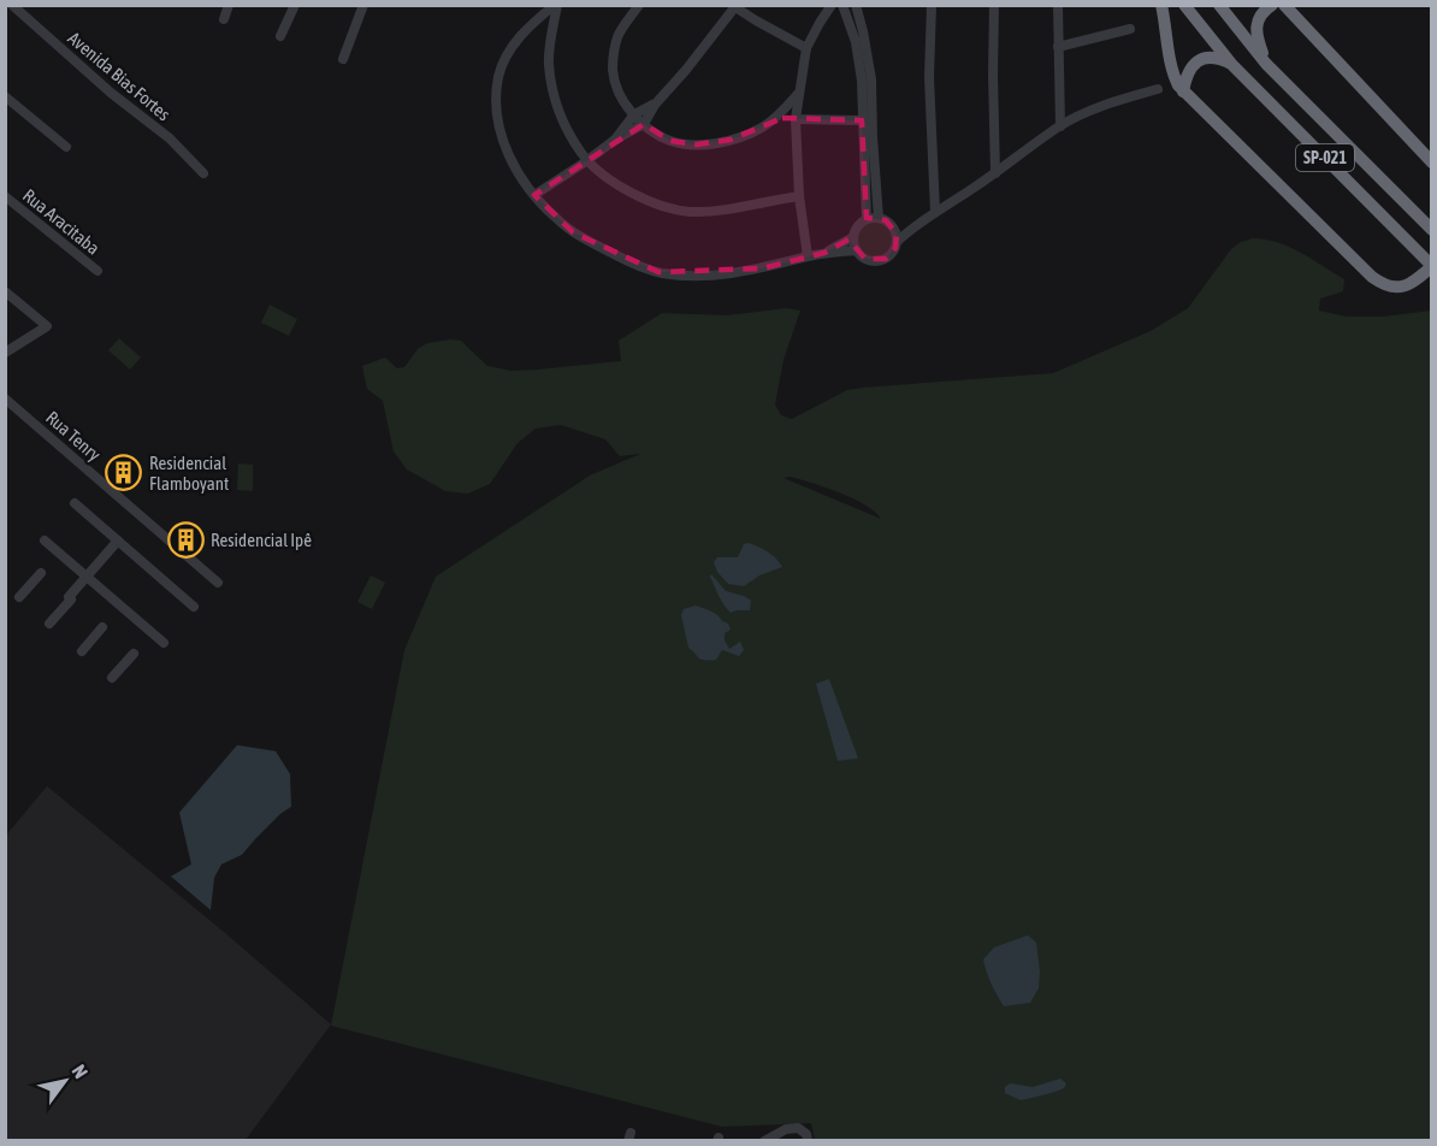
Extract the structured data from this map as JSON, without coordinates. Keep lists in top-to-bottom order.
{
  "streets": {
    "highway": ["SP-021"],
    "street": ["Avenida Bias Fortes", "Rua Aracitaba", "Rua Tenry"]
  },
  "places": {
    "building": ["Residencial Flamboyant", "Residencial Ipê"]
  },
  "north": "top right"
}
